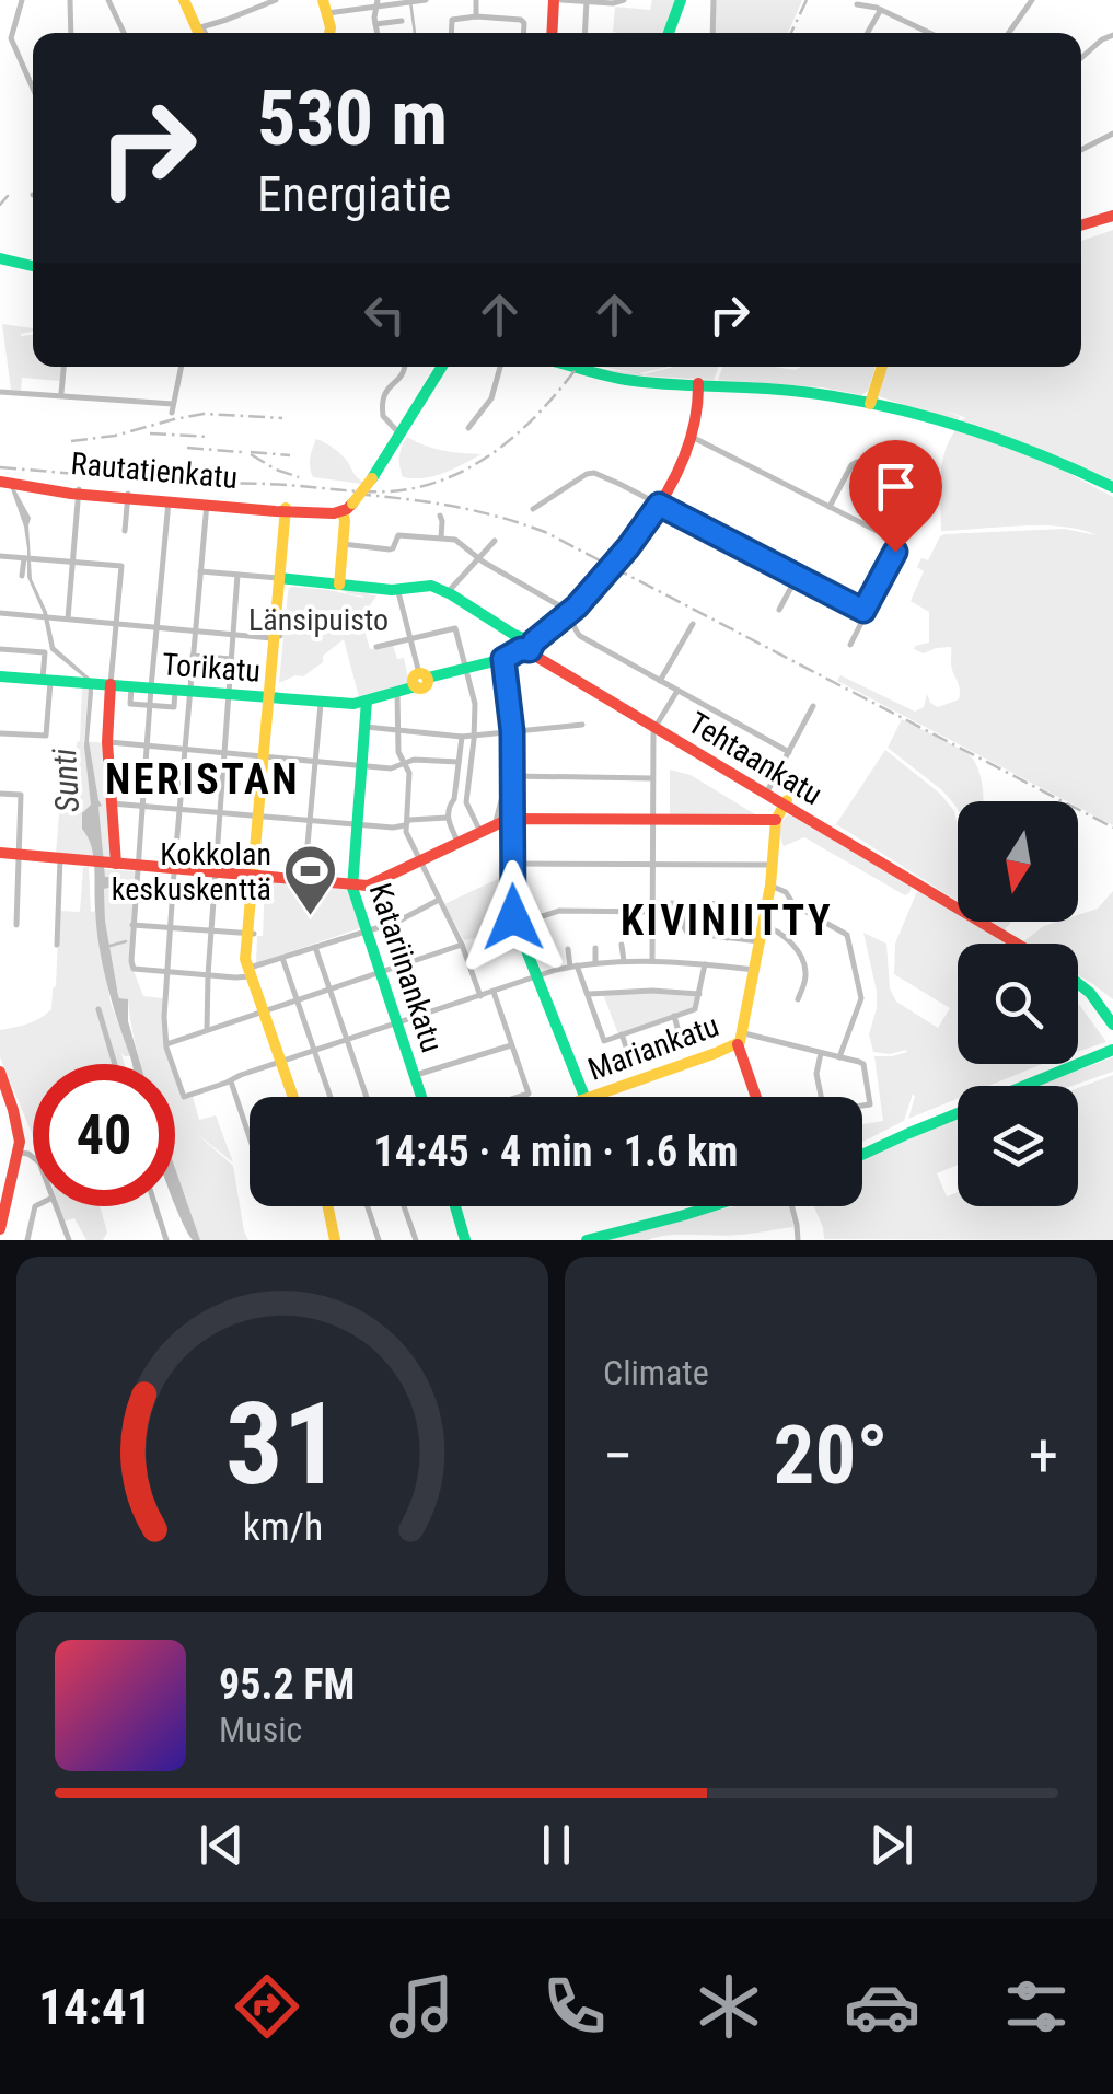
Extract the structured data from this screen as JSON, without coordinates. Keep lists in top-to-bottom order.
{
  "streets": {
    "main road": [
      "Rautatienkatu",
      "Torikatu",
      "Tehtaankatu",
      "Katariinankatu",
      "Mariankatu"
    ]
  },
  "crossings": [
    ["Torikatu", "Tehtaankatu"],
    ["Torikatu", "Katariinankatu"],
    ["Tehtaankatu", "Mariankatu"]
  ],
  "districts": ["NERISTAN", "KIVINIITTY"],
  "water": ["Sunti"],
  "parks": ["Länsipuisto"],
  "places": {
    "sports": ["Kokkolan keskuskenttä"]
  },
  "north": "bottom",
  "page": {
    "turn": ["530 m", "Energiatie"],
    "limit": "40",
    "trip": "14:45 · 4 min · 1.6 km",
    "tile": "Climate",
    "heat": ["−", "20°", "+"],
    "song": ["95.2 FM", "Music"],
    "tabs": "14:41",
    "gauge": ["31", "km/h"]
  }
}
